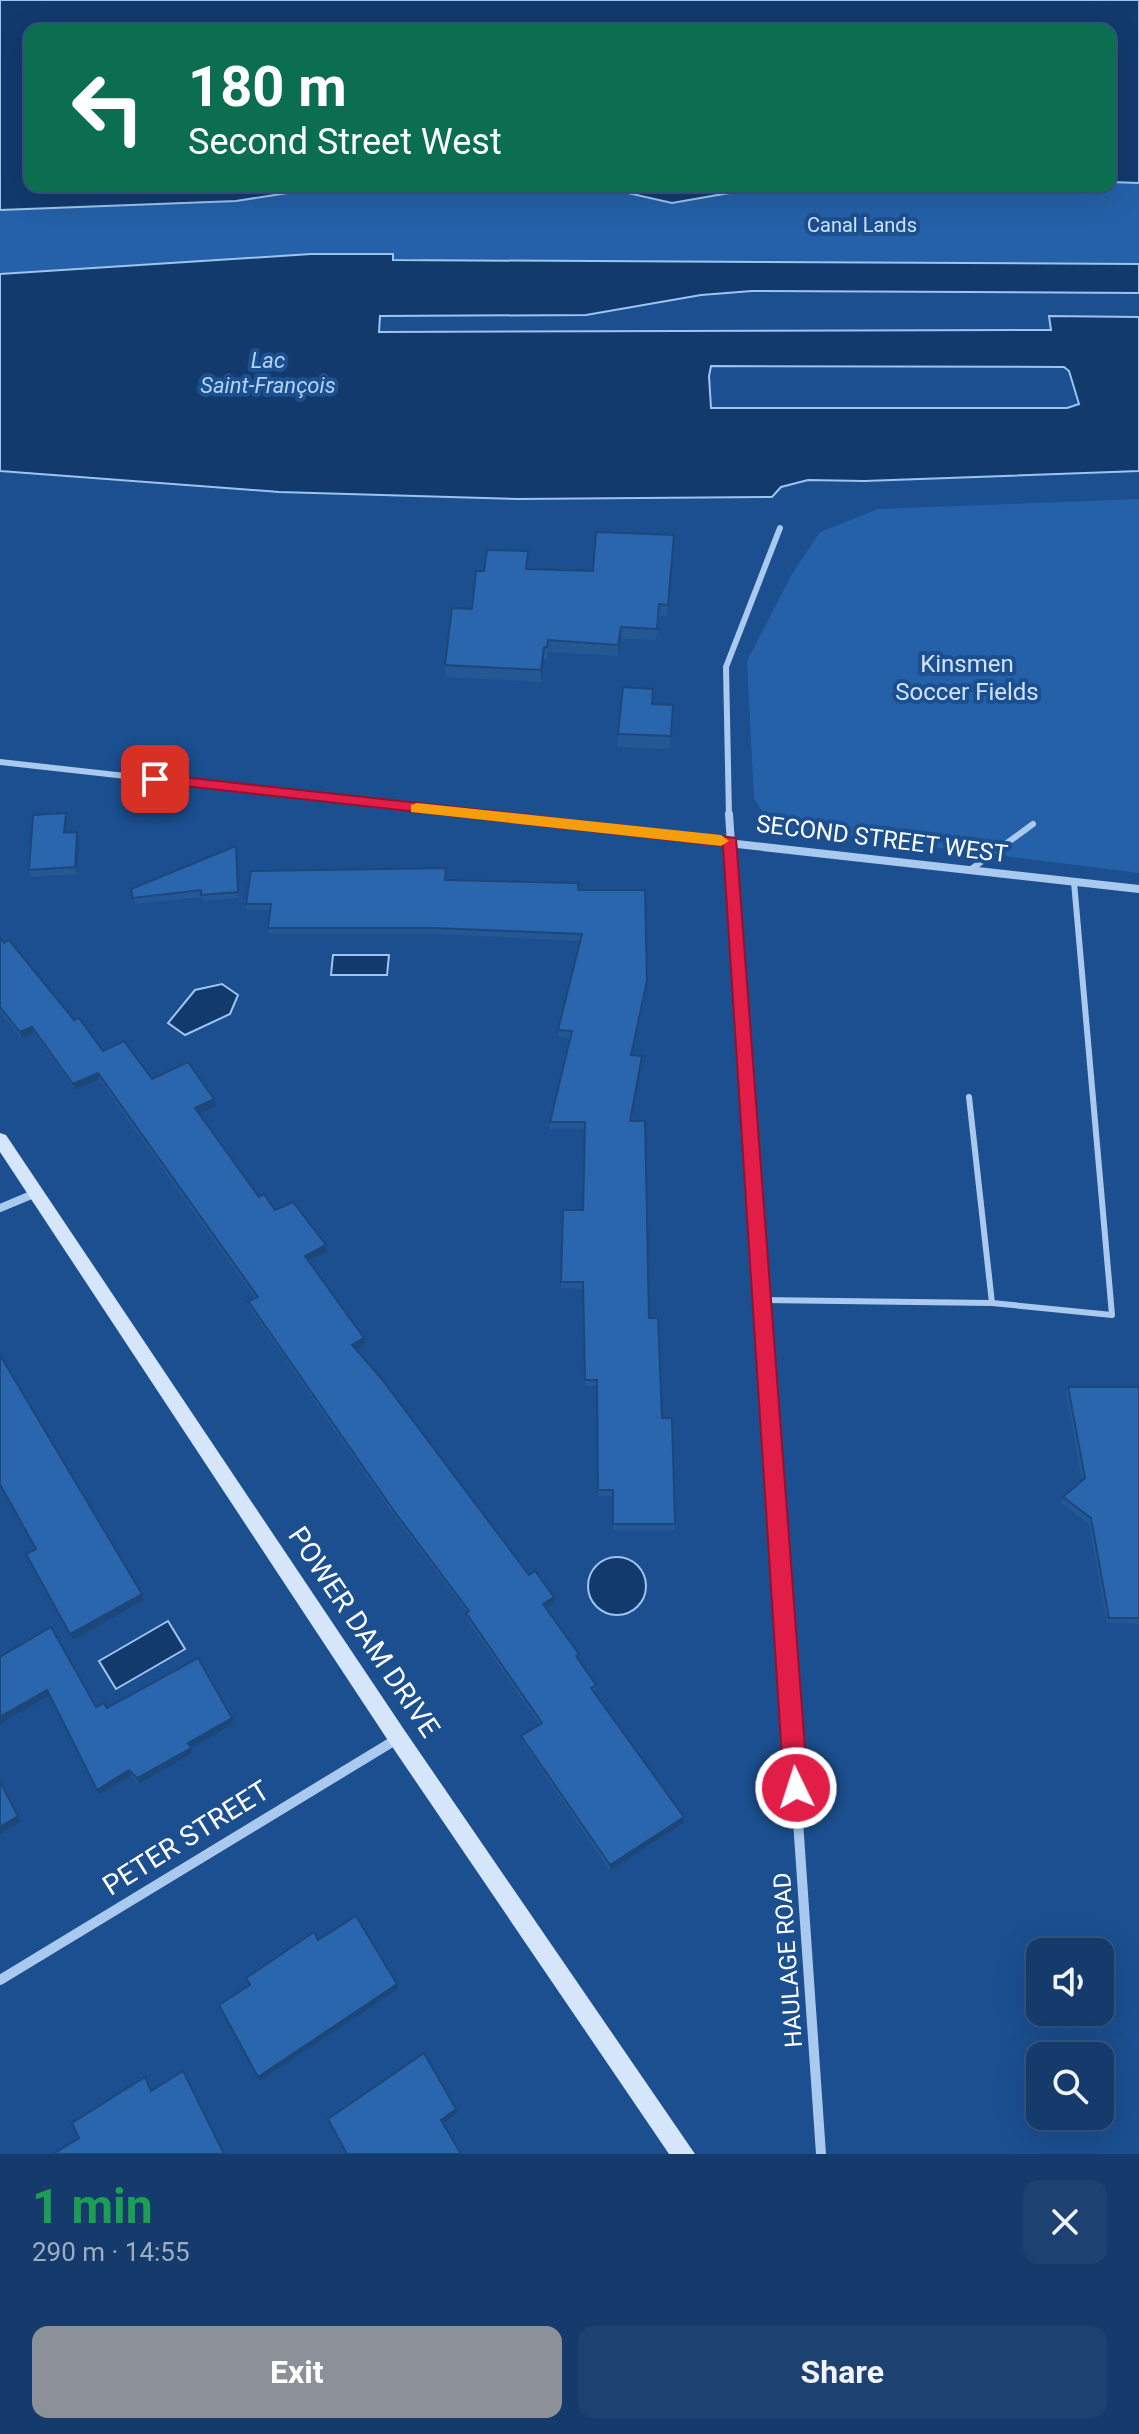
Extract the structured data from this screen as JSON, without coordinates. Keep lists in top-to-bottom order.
{
  "streets": {
    "main road": ["POWER DAM DRIVE"],
    "street": ["SECOND STREET WEST", "PETER STREET", "HAULAGE ROAD"]
  },
  "crossings": [
    ["SECOND STREET WEST", "HAULAGE ROAD"],
    ["POWER DAM DRIVE", "PETER STREET"]
  ],
  "water": ["Lac Saint-François"],
  "parks": ["Canal Lands", "Kinsmen Soccer Fields"],
  "page": {
    "turn": ["180 m", "Second Street West"],
    "heading": ["1 min", "290 m · 14:55"],
    "buttons": ["Exit", "Share"]
  }
}
